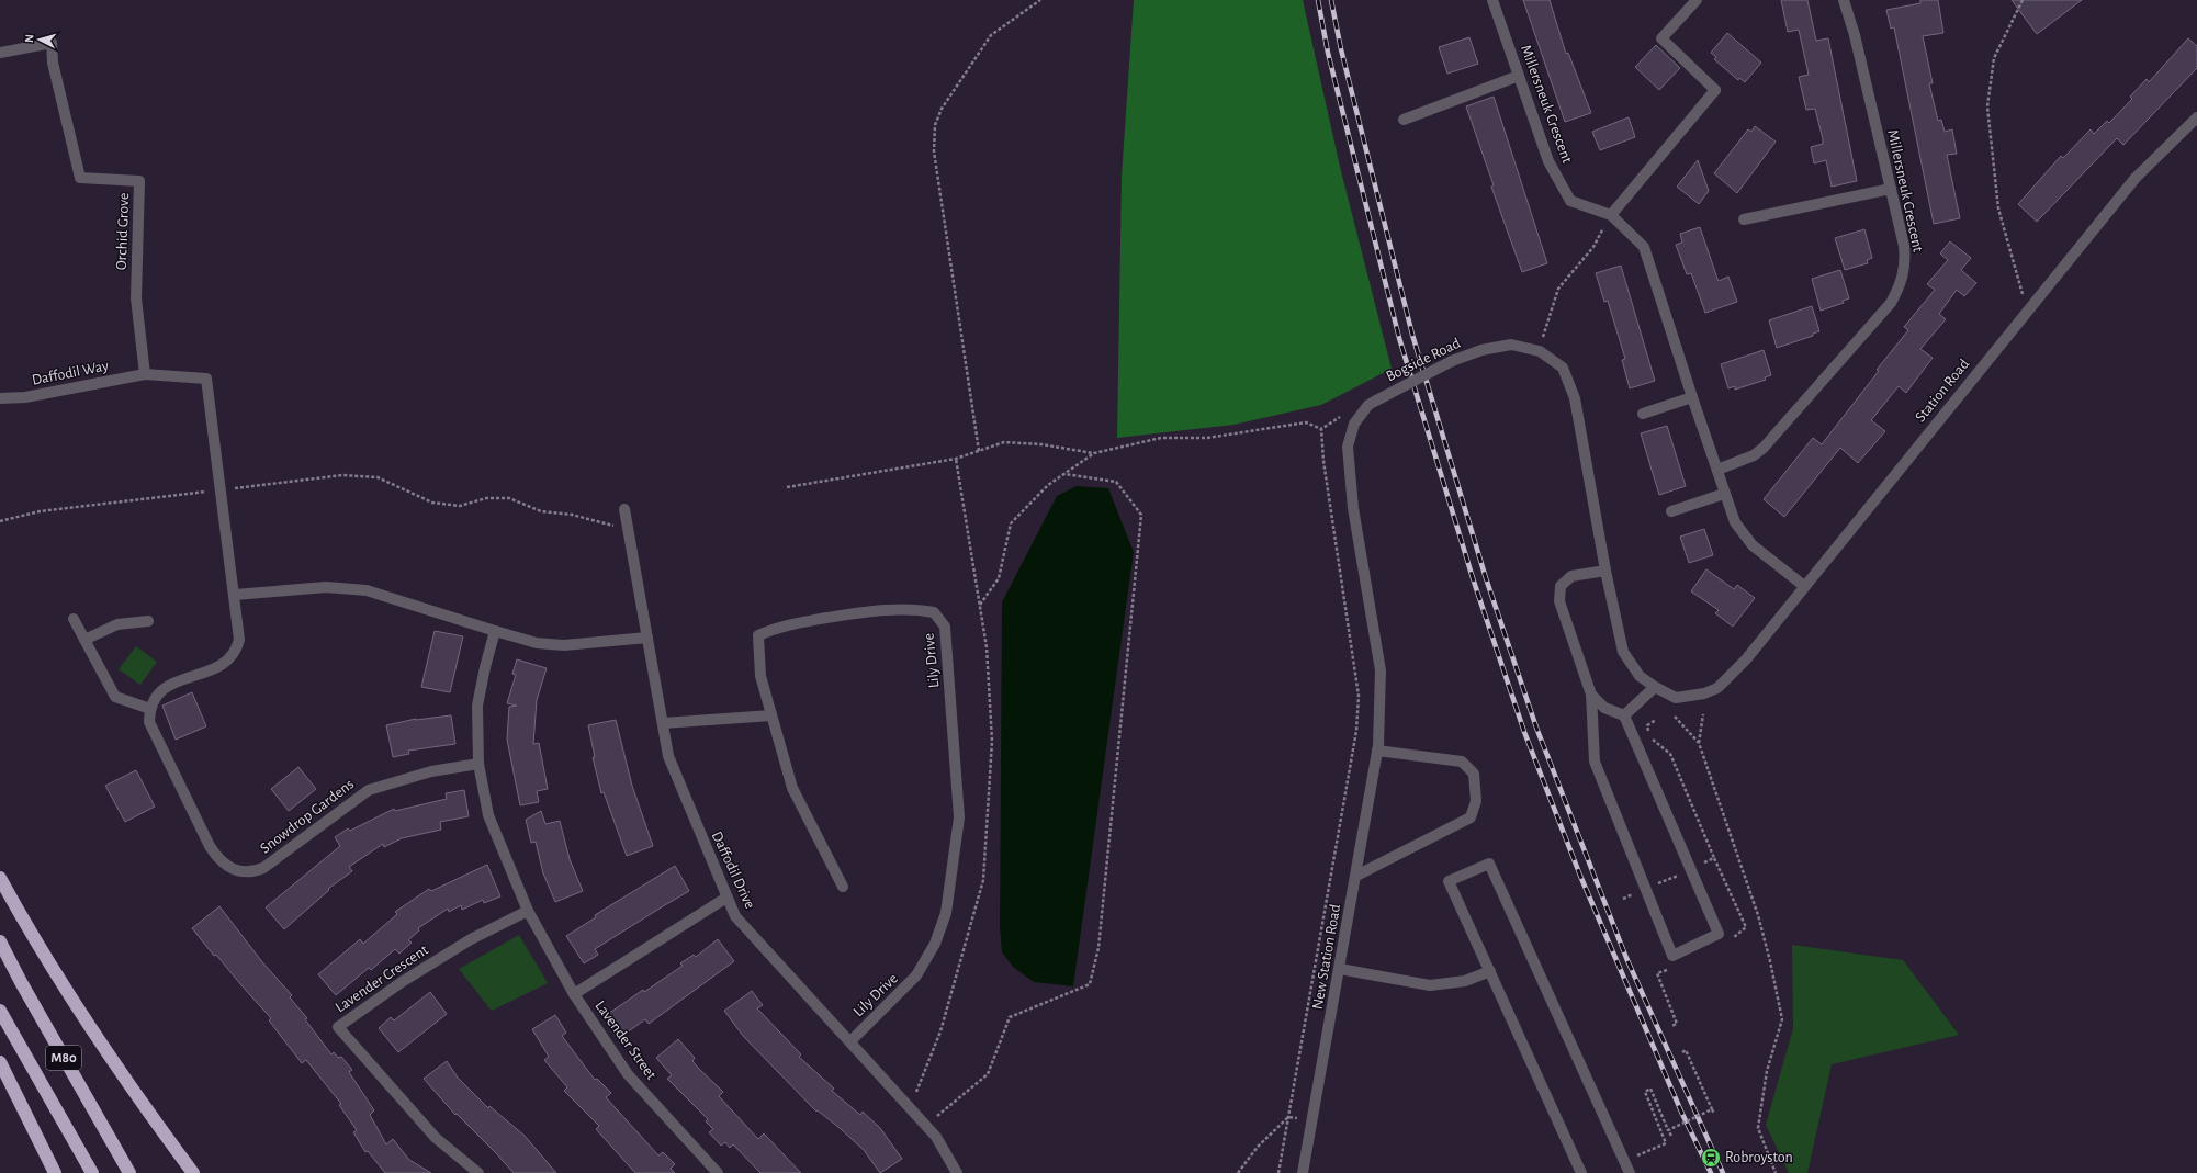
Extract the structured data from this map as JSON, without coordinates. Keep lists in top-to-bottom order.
{
  "streets": {
    "highway": ["M80"],
    "street": [
      "Millersneuk Crescent",
      "Orchid Grove",
      "Bogside Road",
      "Daffodil Way",
      "Station Road",
      "Lily Drive",
      "Snowdrop Gardens",
      "Daffodil Drive",
      "New Station Road",
      "Lavender Crescent",
      "Lavender Street"
    ]
  },
  "crossings": [
    ["Millersneuk Crescent", "Station Road"],
    ["Orchid Grove", "Daffodil Way"],
    ["Bogside Road", "Station Road"],
    ["Bogside Road", "New Station Road"],
    ["Lily Drive", "Daffodil Drive"],
    ["Snowdrop Gardens", "Lavender Street"],
    ["Lavender Crescent", "Lavender Street"]
  ],
  "places": {
    "station": ["Robroyston"]
  },
  "north": "left"
}
